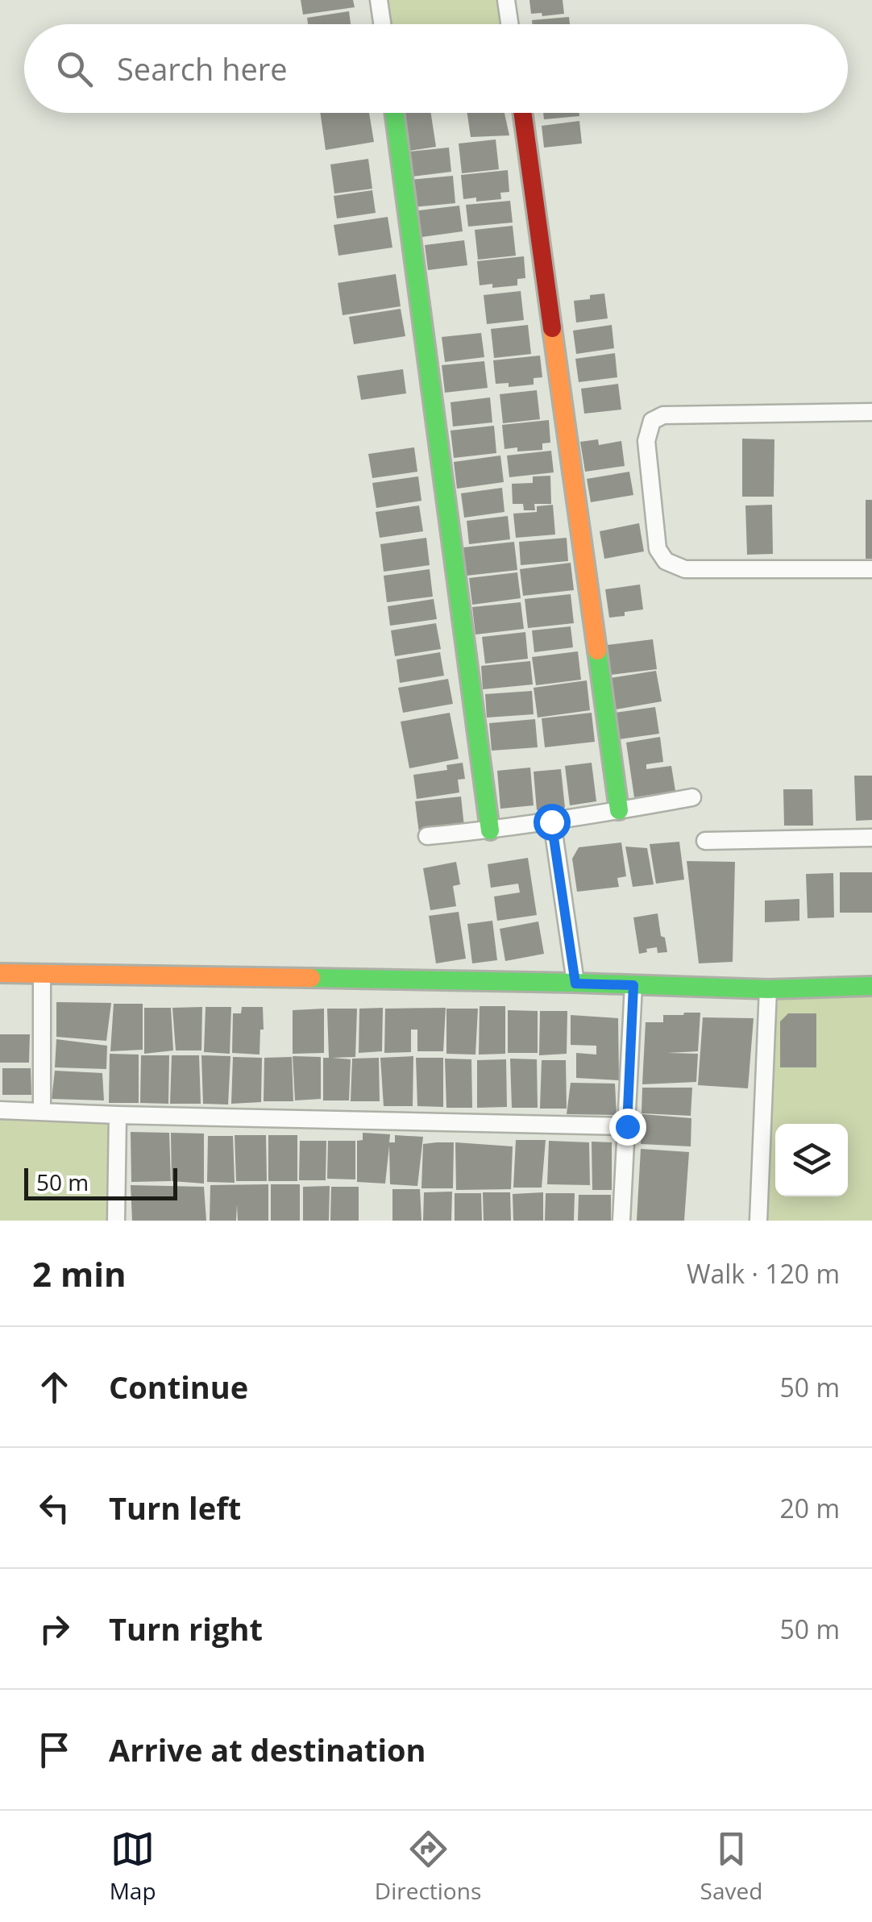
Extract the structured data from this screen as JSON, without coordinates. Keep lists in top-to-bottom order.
{
  "scale_bar": "50 m",
  "page": {
    "search": "Search here",
    "scale": "50 m",
    "heading": ["2 min", "Walk · 120 m"],
    "list": [
      ["Continue", "50 m"],
      ["Turn left", "20 m"],
      ["Turn right", "50 m"],
      "Arrive at destination"
    ],
    "nav": ["Map", "Directions", "Saved"]
  }
}
